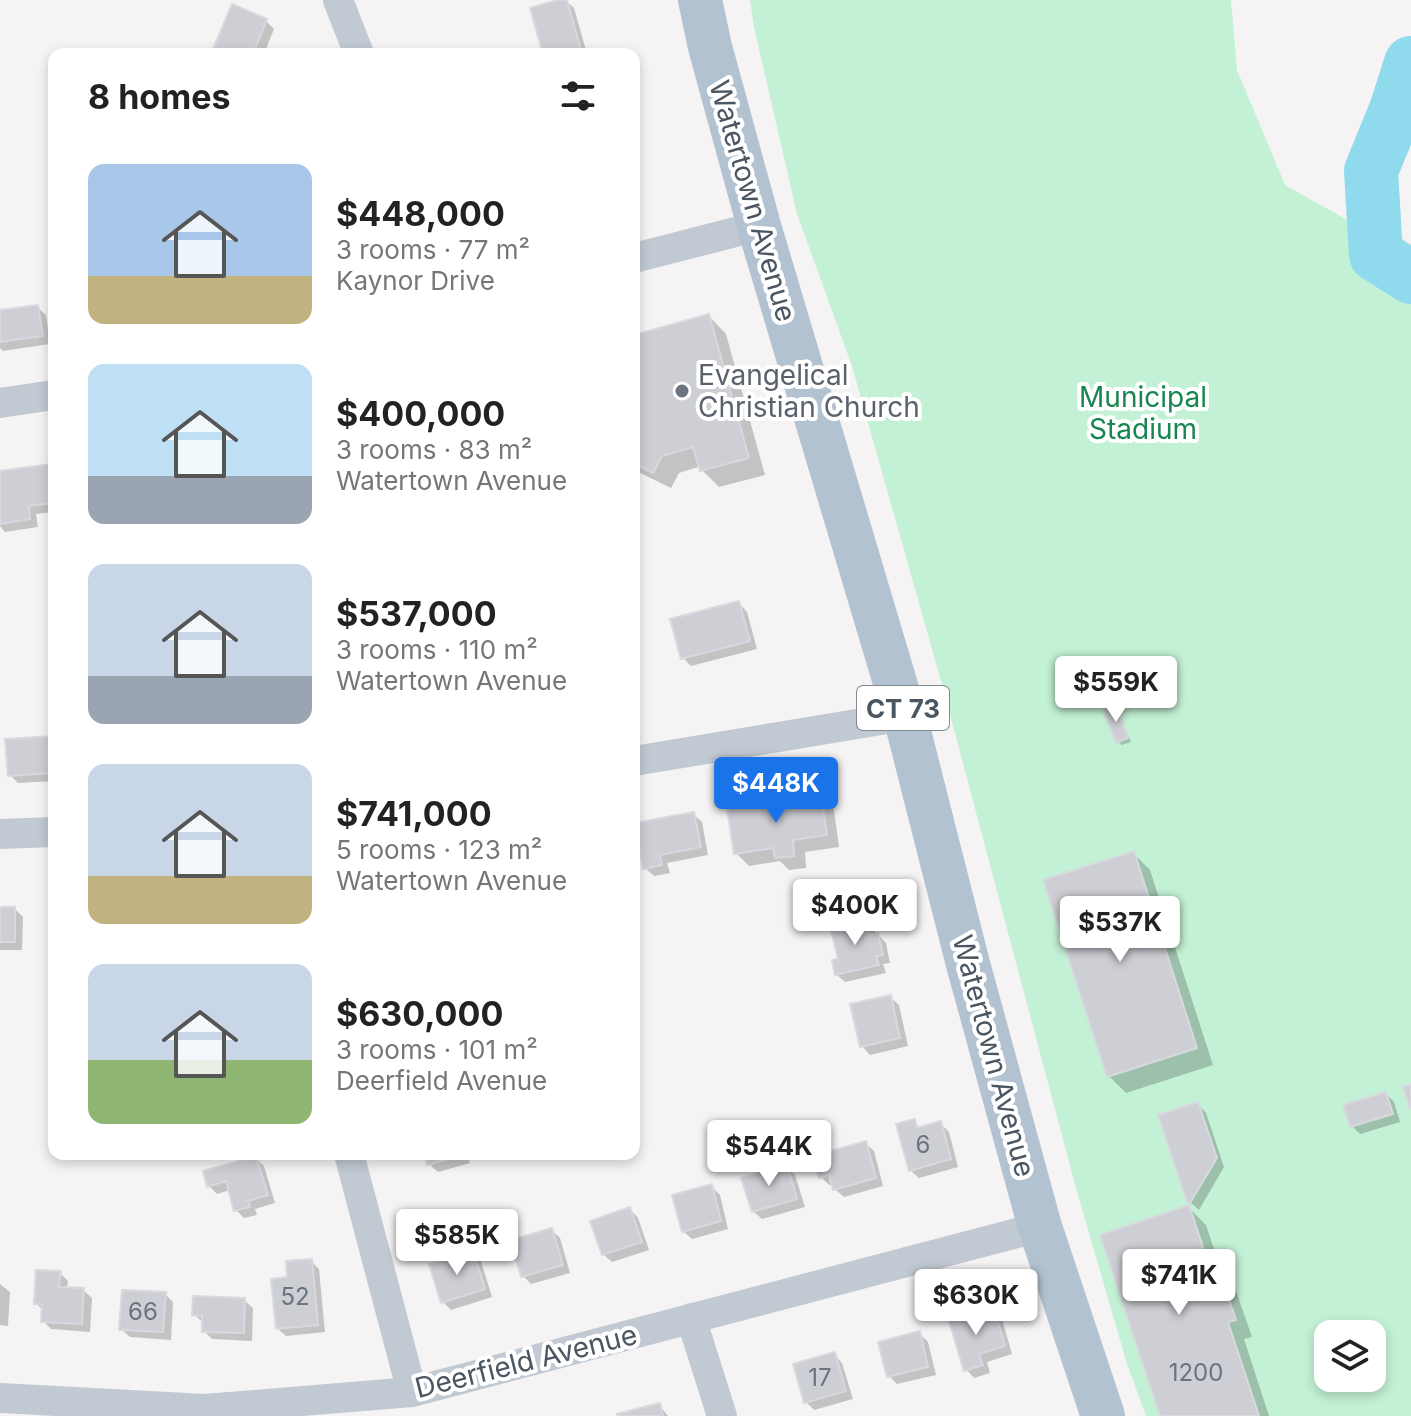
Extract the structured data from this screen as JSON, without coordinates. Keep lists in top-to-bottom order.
{
  "streets": {
    "main road": ["Watertown Avenue", "CT 73"],
    "street": ["Deerfield Avenue"]
  },
  "crossings": [
    ["Watertown Avenue", "Deerfield Avenue"]
  ],
  "parks": ["Municipal Stadium"],
  "places": ["Evangelical Christian Church"],
  "house_numbers": [
    "6",
    "52",
    "66",
    "1200",
    "17"
  ],
  "page": {
    "heading": "8 homes",
    "list": [
      {
        "name": "$448,000",
        "note": "3 rooms · 77 m² · Kaynor Drive"
      },
      {
        "name": "$400,000",
        "note": "3 rooms · 83 m² · Watertown Avenue"
      },
      {
        "name": "$537,000",
        "note": "3 rooms · 110 m² · Watertown Avenue"
      },
      {
        "name": "$741,000",
        "note": "5 rooms · 123 m² · Watertown Avenue"
      },
      {
        "name": "$630,000",
        "note": "3 rooms · 101 m² · Deerfield Avenue"
      }
    ],
    "price": [
      "$559K",
      "$448K",
      "$400K",
      "$537K",
      "$544K",
      "$585K",
      "$741K",
      "$630K"
    ]
  }
}
